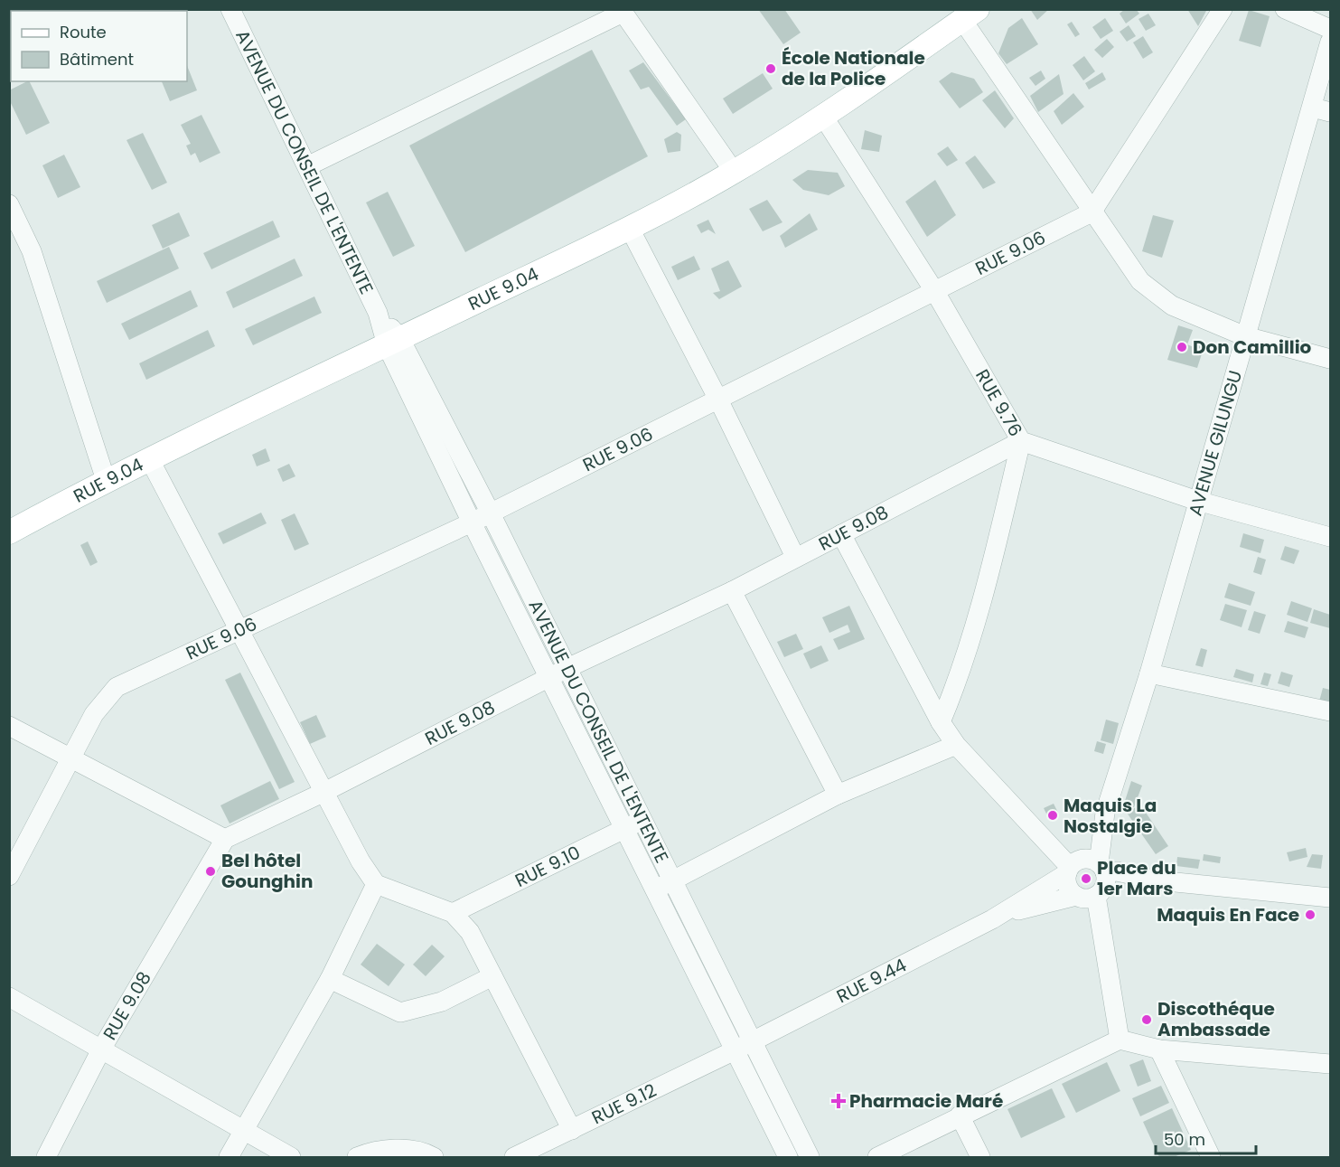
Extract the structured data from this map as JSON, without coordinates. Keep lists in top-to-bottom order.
{
  "streets": {
    "main road": ["RUE 9.04"],
    "street": [
      "AVENUE DU CONSEIL DE L'ENTENTE",
      "RUE 9.06",
      "RUE 9.76",
      "AVENUE GILUNGU",
      "RUE 9.08",
      "RUE 9.10",
      "RUE 9.44",
      "RUE 9.12"
    ]
  },
  "crossings": [
    ["AVENUE DU CONSEIL DE L'ENTENTE", "RUE 9.06"],
    ["AVENUE DU CONSEIL DE L'ENTENTE", "RUE 9.04"],
    ["AVENUE DU CONSEIL DE L'ENTENTE", "RUE 9.08"],
    ["AVENUE DU CONSEIL DE L'ENTENTE", "RUE 9.10"],
    ["AVENUE DU CONSEIL DE L'ENTENTE", "RUE 9.44"],
    ["AVENUE DU CONSEIL DE L'ENTENTE", "RUE 9.12"],
    ["RUE 9.06", "RUE 9.76"],
    ["RUE 9.04", "RUE 9.76"],
    ["RUE 9.76", "AVENUE GILUNGU"],
    ["RUE 9.76", "RUE 9.08"],
    ["AVENUE GILUNGU", "RUE 9.44"],
    ["RUE 9.44", "RUE 9.12"]
  ],
  "places": {
    "other": [
      "École Nationale de la Police",
      "Don Camillio",
      "Maquis La Nostalgie",
      "Bel hôtel Gounghin",
      "Place du 1er Mars",
      "Maquis En Face",
      "Discothéque Ambassade"
    ],
    "health": ["Pharmacie Maré"]
  },
  "legend": ["Route", "Bâtiment"],
  "scale_bar": "50 m"
}
